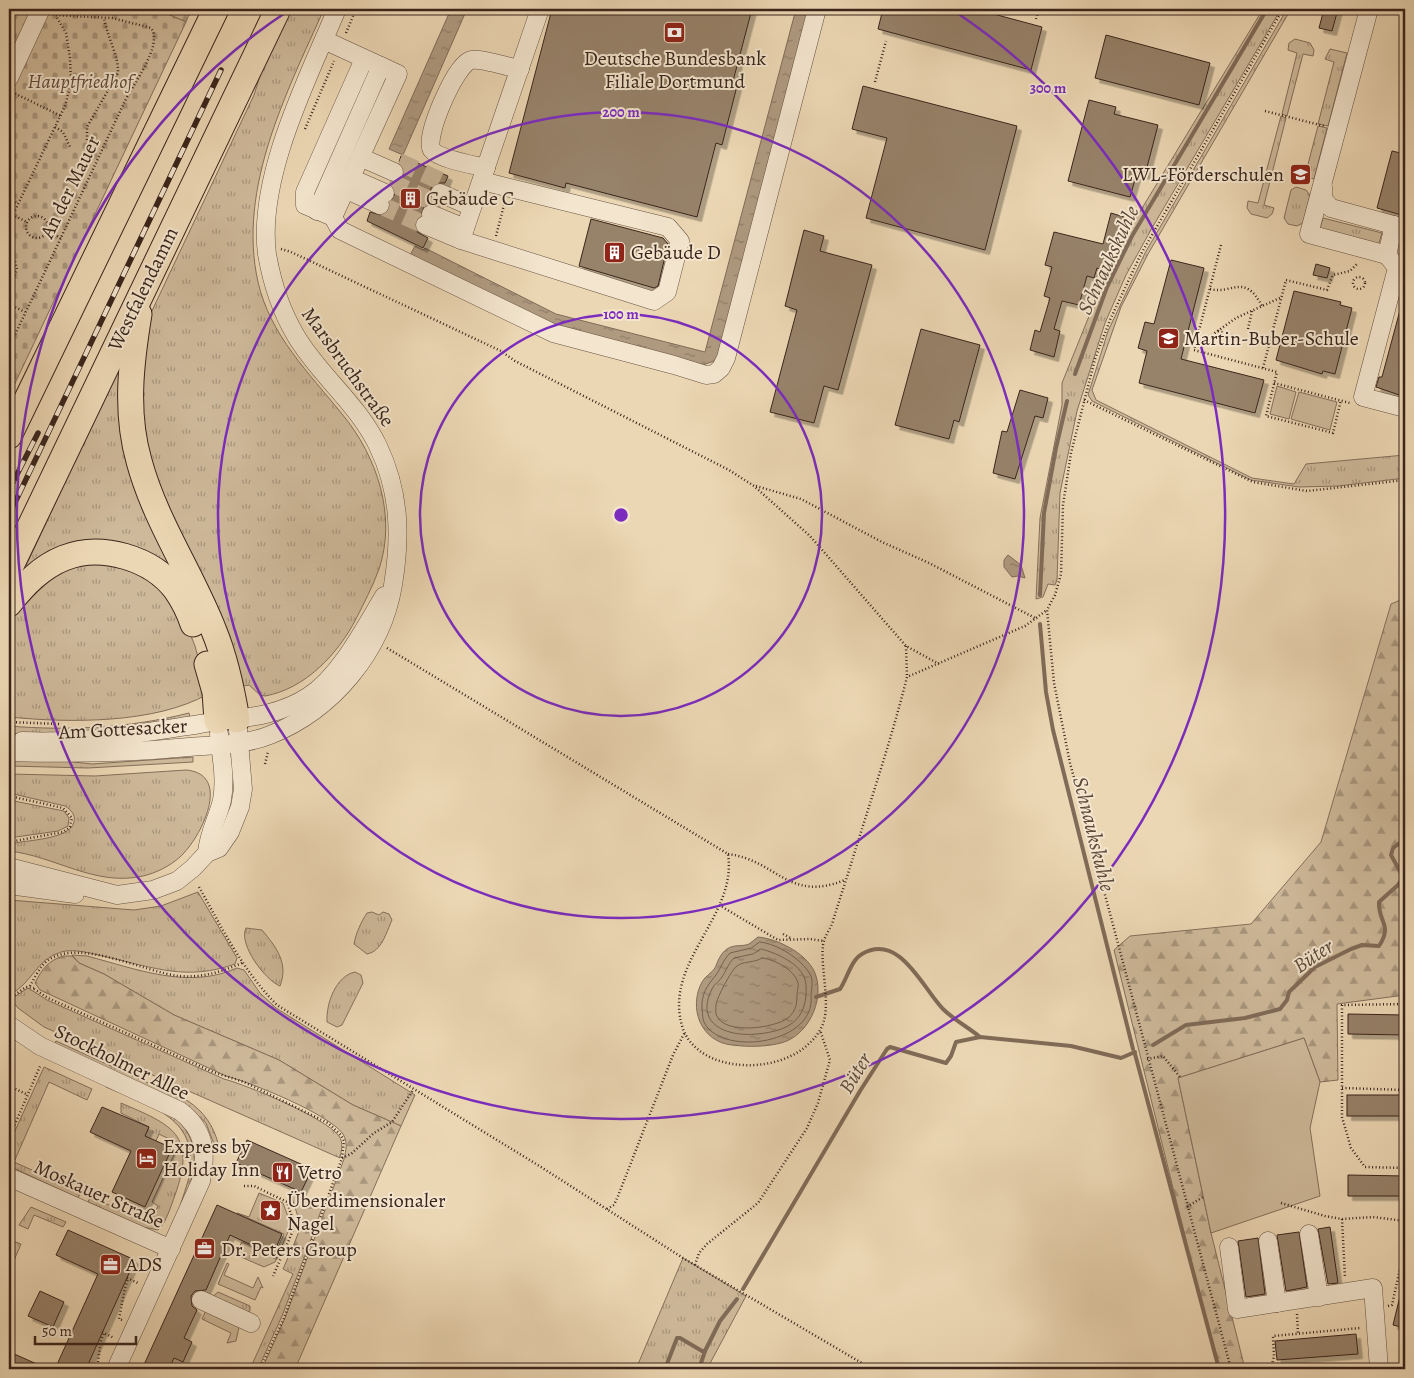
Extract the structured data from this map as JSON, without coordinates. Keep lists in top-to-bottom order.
{
  "streets": {
    "highway": ["Westfalendamm"],
    "street": [
      "Marsbruchstraße",
      "Am Gottesacker",
      "Stockholmer Allee",
      "Moskauer Straße"
    ],
    "path": ["An der Mauer"]
  },
  "crossings": [
    ["Marsbruchstraße", "Am Gottesacker"],
    ["Stockholmer Allee", "Moskauer Straße"]
  ],
  "water": ["Schnaukskuhle", "Büter"],
  "parks": ["Hauptfriedhof"],
  "places": {
    "bank": ["Deutsche Bundesbank Filiale Dortmund"],
    "school or university": ["LWL-Förderschulen", "Martin-Buber-Schule"],
    "building": ["Gebäude C", "Gebäude D"],
    "hotel": ["Express by Holiday Inn"],
    "restaurant": ["Vetro"],
    "place": ["Überdimensionaler Nagel"],
    "office": ["Dr. Peters Group", "ADS"]
  },
  "scale_bar": "50 m",
  "rings": ["300 m", "200 m", "100 m"]
}
